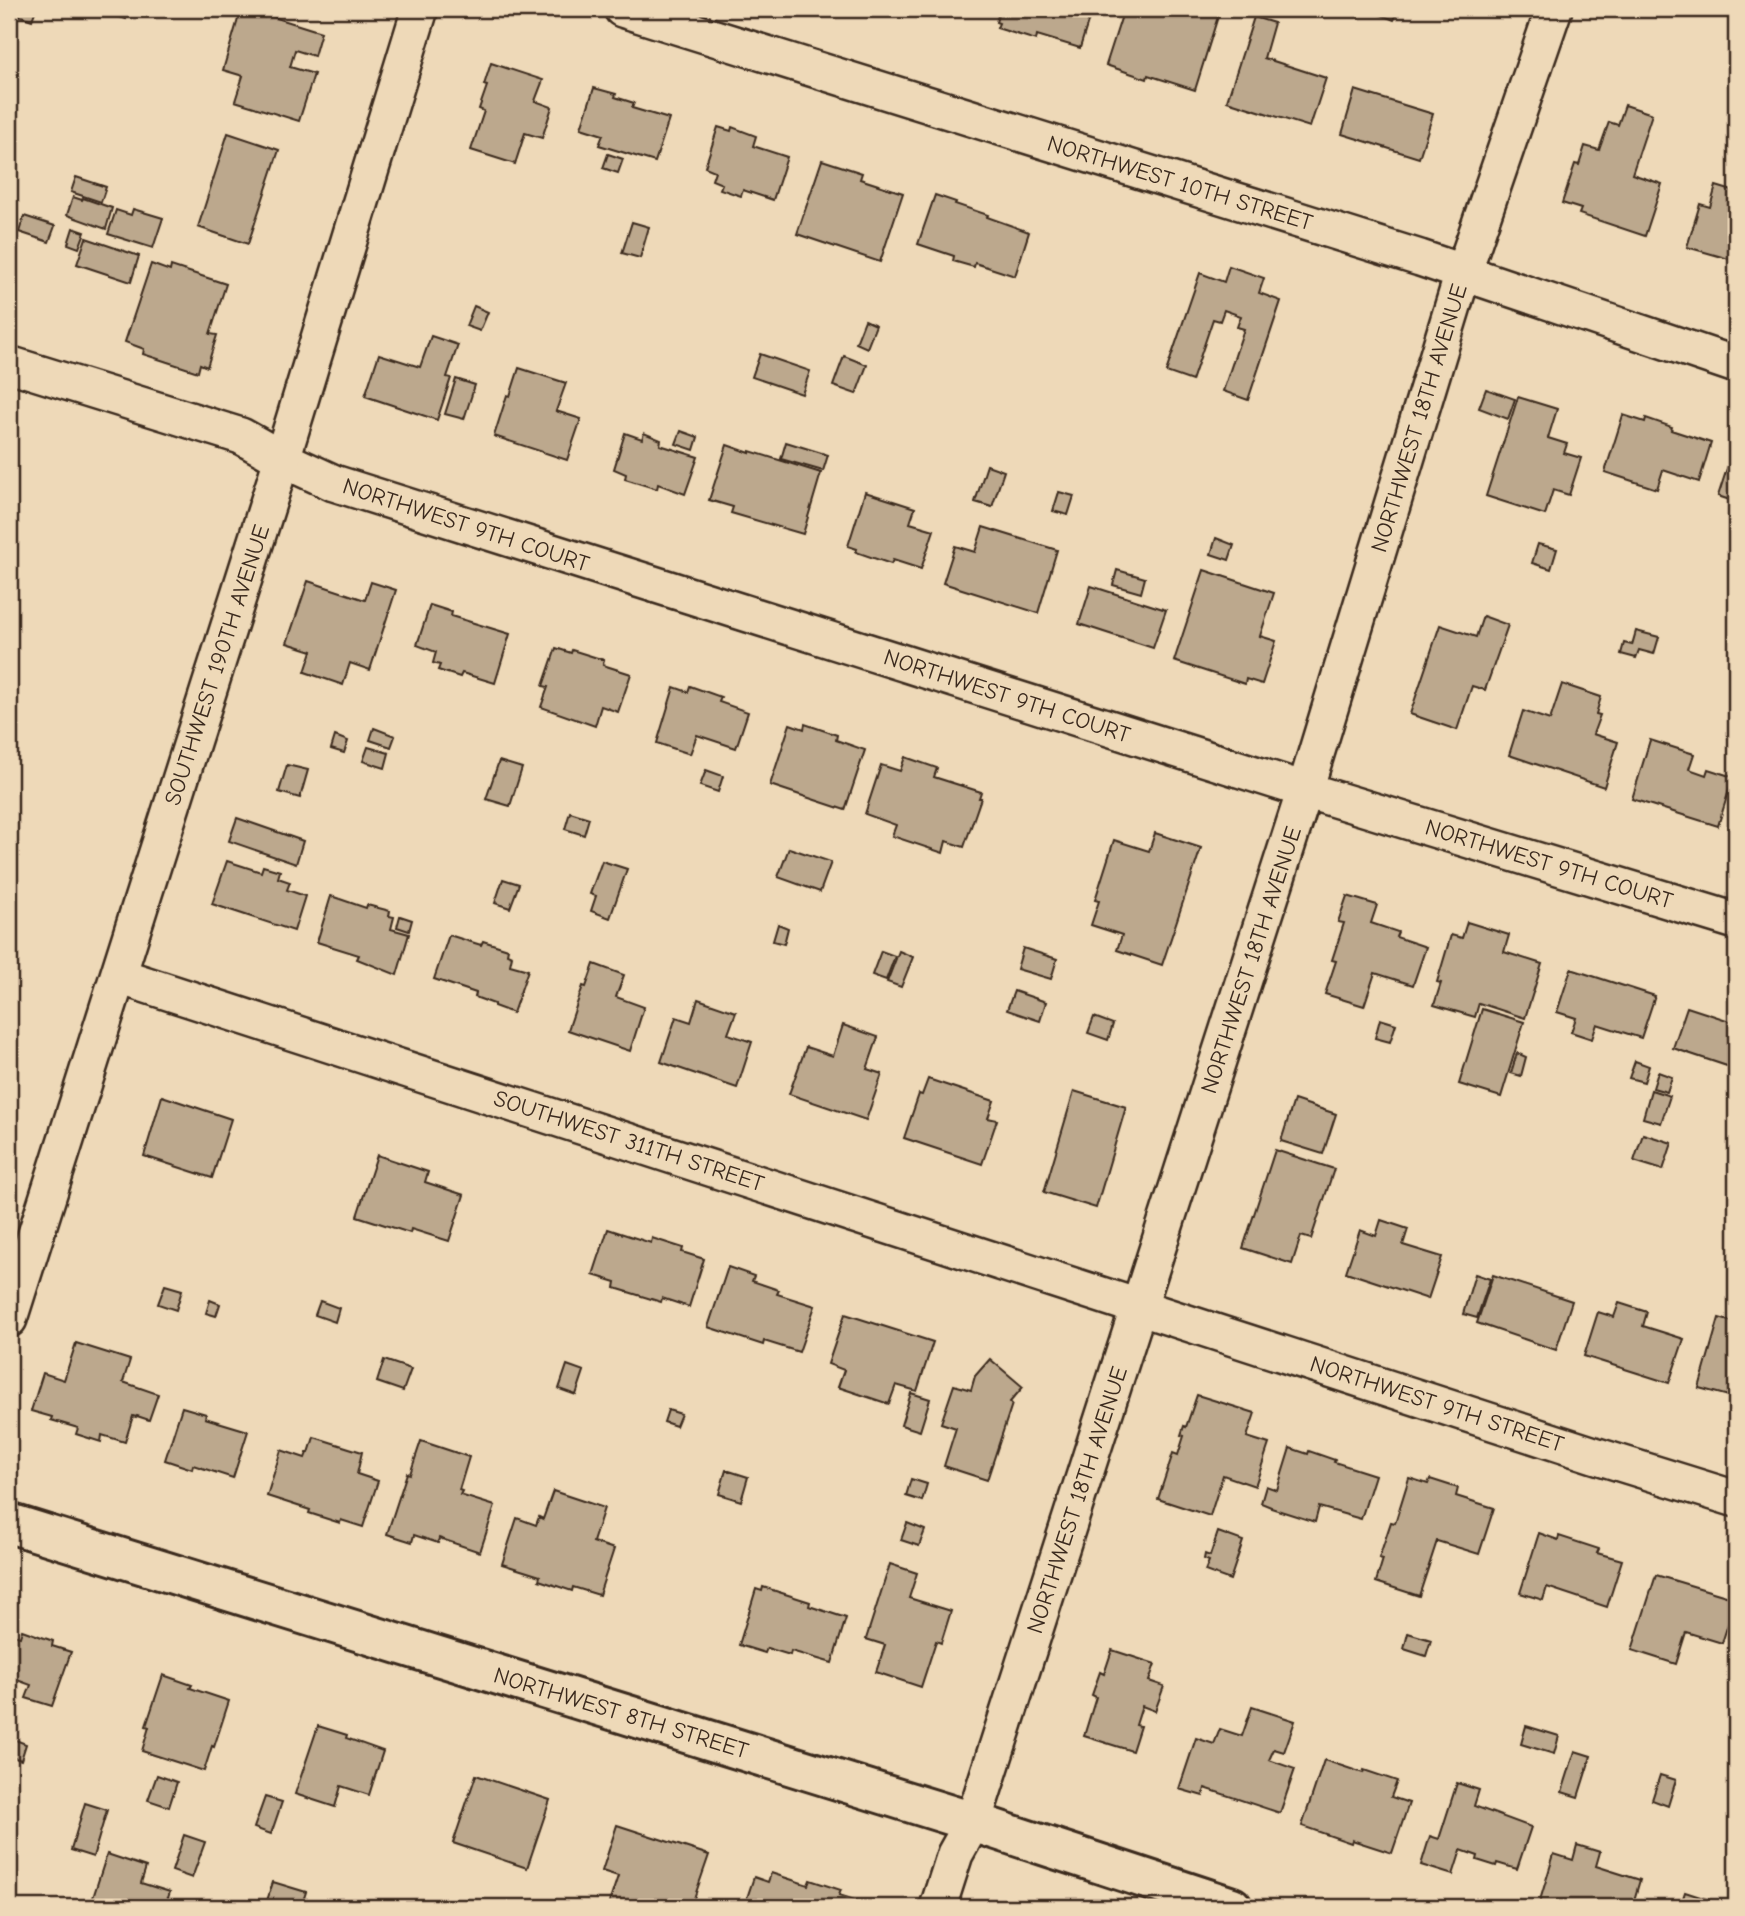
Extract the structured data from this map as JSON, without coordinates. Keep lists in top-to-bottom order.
{
  "streets": {
    "street": [
      "NORTHWEST 10TH STREET",
      "NORTHWEST 18TH AVENUE",
      "NORTHWEST 9TH COURT",
      "SOUTHWEST 190TH AVENUE",
      "SOUTHWEST 311TH STREET",
      "NORTHWEST 9TH STREET",
      "NORTHWEST 8TH STREET"
    ]
  },
  "crossings": [
    ["NORTHWEST 10TH STREET", "NORTHWEST 18TH AVENUE"],
    ["NORTHWEST 18TH AVENUE", "NORTHWEST 9TH COURT"],
    ["NORTHWEST 18TH AVENUE", "SOUTHWEST 311TH STREET"],
    ["NORTHWEST 18TH AVENUE", "NORTHWEST 9TH STREET"],
    ["NORTHWEST 18TH AVENUE", "NORTHWEST 8TH STREET"],
    ["NORTHWEST 9TH COURT", "SOUTHWEST 190TH AVENUE"],
    ["SOUTHWEST 190TH AVENUE", "SOUTHWEST 311TH STREET"],
    ["SOUTHWEST 311TH STREET", "NORTHWEST 9TH STREET"]
  ]
}
